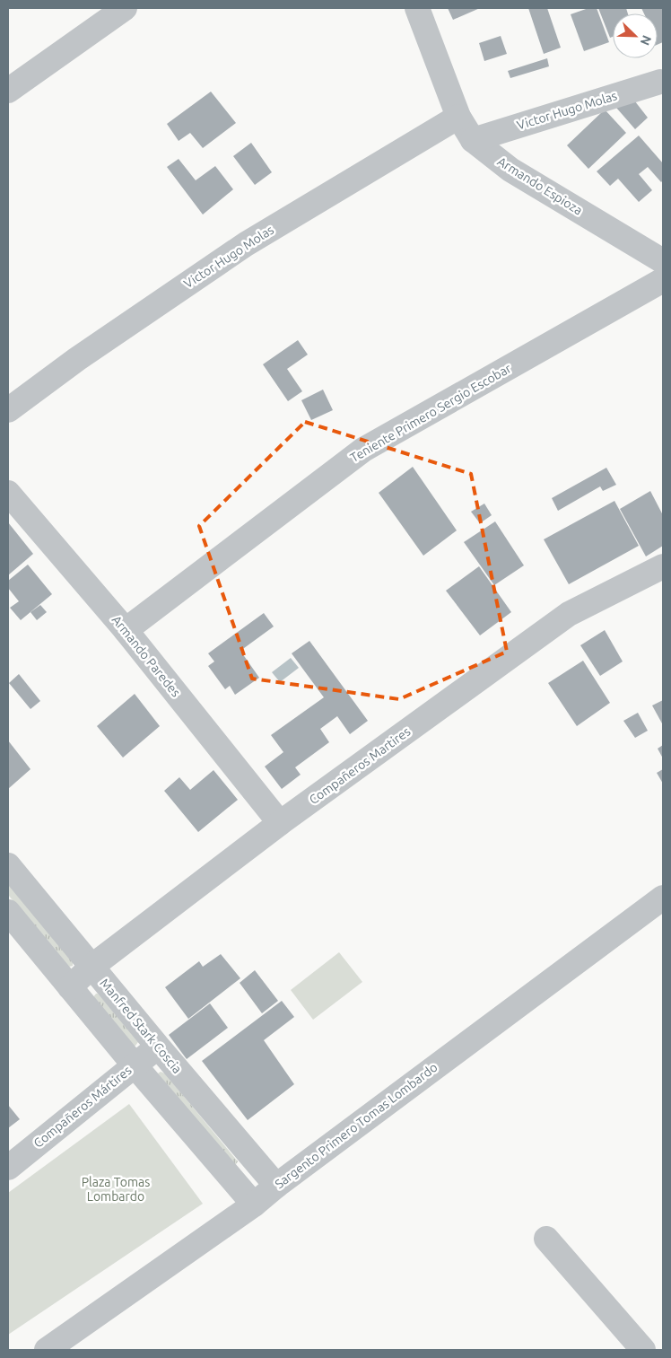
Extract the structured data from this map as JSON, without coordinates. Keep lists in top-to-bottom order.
{
  "streets": {
    "street": [
      "Victor Hugo Molas",
      "Armando Espioza",
      "Teniente Primero Sergio Escobar",
      "Armando Paredes",
      "Compañeros Martires",
      "Manfred Stark Coscia",
      "Compañeros Mártires",
      "Sargento Primero Tomas Lombardo"
    ]
  },
  "crossings": [
    ["Victor Hugo Molas", "Armando Espioza"],
    ["Teniente Primero Sergio Escobar", "Armando Paredes"],
    ["Armando Paredes", "Compañeros Martires"],
    ["Compañeros Martires", "Manfred Stark Coscia"],
    ["Manfred Stark Coscia", "Compañeros Mártires"],
    ["Manfred Stark Coscia", "Sargento Primero Tomas Lombardo"]
  ],
  "parks": ["Plaza Tomas Lombardo"],
  "north": "bottom right"
}
